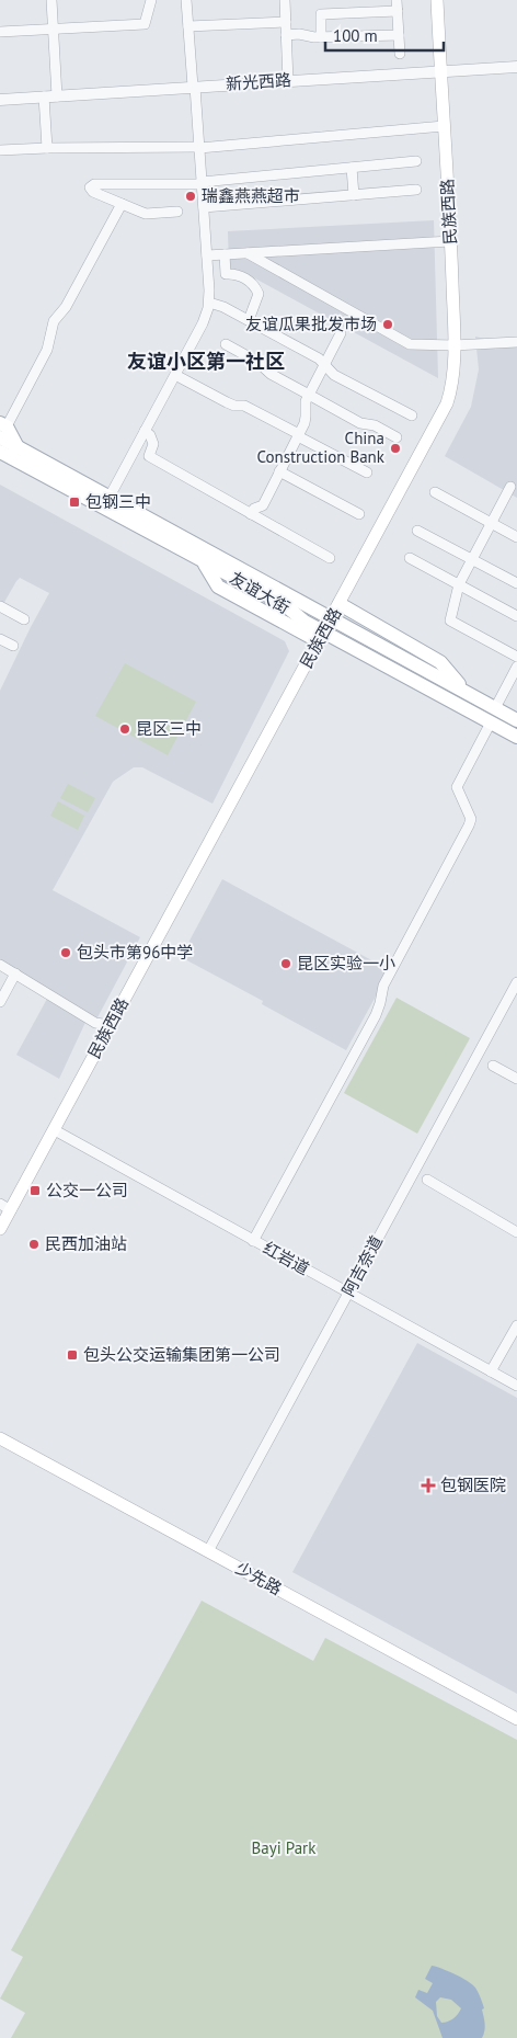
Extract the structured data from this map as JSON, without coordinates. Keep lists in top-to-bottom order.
{
  "streets": {
    "main road": ["民族西路", "友谊大街", "少先路"],
    "street": ["新光西路", "红岩道", "阿吉奈道"]
  },
  "crossings": [
    ["新光西路", "民族西路"],
    ["民族西路", "友谊大街"],
    ["民族西路", "红岩道"],
    ["红岩道", "阿吉奈道"],
    ["阿吉奈道", "少先路"]
  ],
  "districts": ["友谊小区第一社区"],
  "parks": ["Bayi Park"],
  "places": {
    "other": [
      "瑞鑫燕燕超市",
      "友谊瓜果批发市场",
      "China Construction Bank",
      "昆区三中",
      "包头市第96中学",
      "昆区实验一小",
      "民西加油站"
    ],
    "transit": ["包钢三中", "公交一公司", "包头公交运输集团第一公司"],
    "health": ["包钢医院"]
  },
  "scale_bar": "100 m"
}
